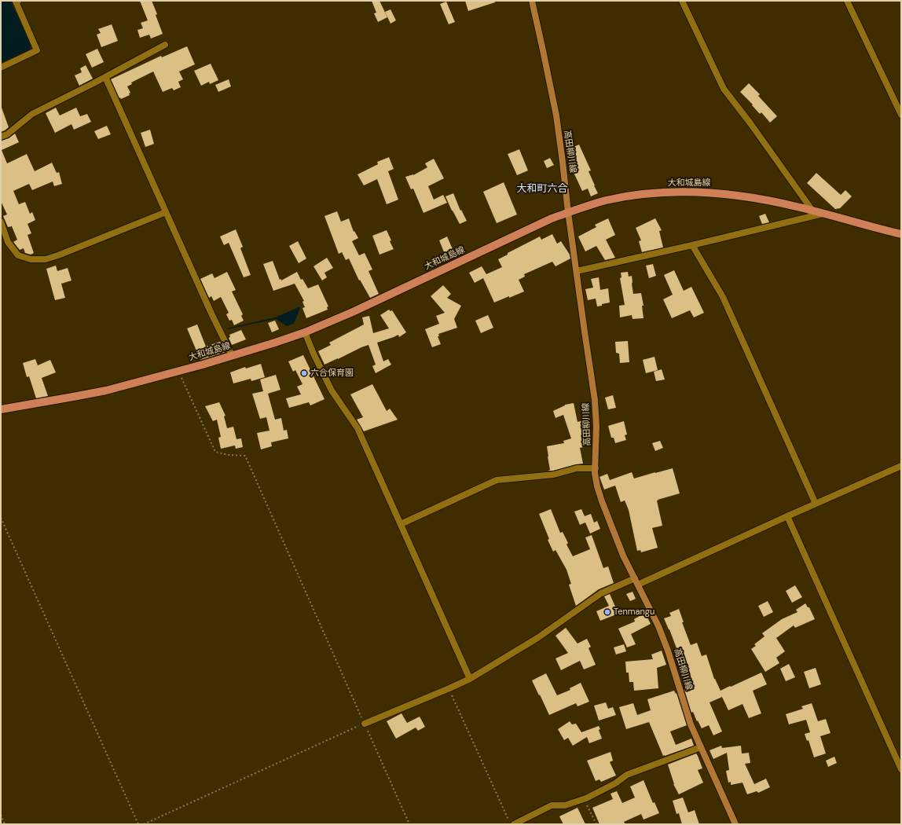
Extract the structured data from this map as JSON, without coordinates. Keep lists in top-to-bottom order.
{
  "streets": {
    "main road": ["高田柳川線", "大和城島線"]
  },
  "crossings": [
    ["高田柳川線", "大和城島線"]
  ],
  "districts": ["大和町六合"],
  "places": ["六合保育園", "Tenmangu"]
}
